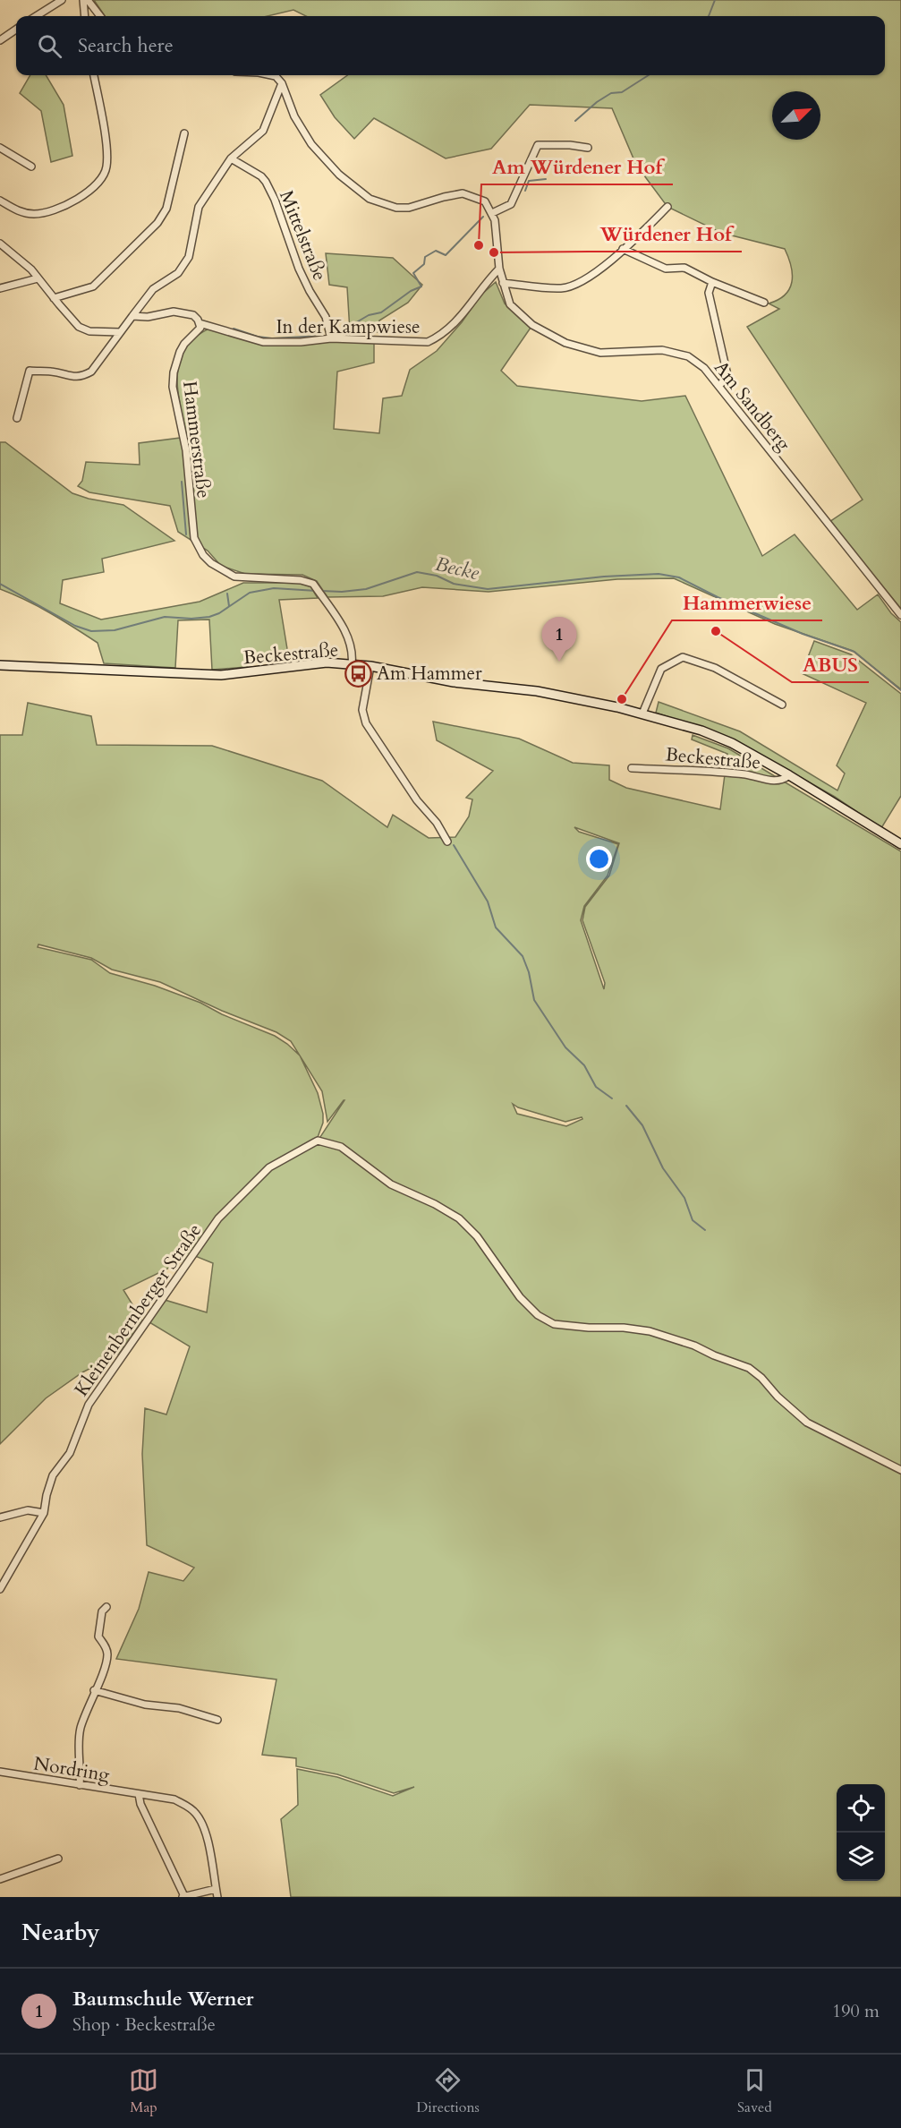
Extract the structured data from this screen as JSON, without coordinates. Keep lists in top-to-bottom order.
{
  "streets": {
    "main road": ["Beckestraße"],
    "street": [
      "Mittelstraße",
      "In der Kampwiese",
      "Am Sandberg",
      "Hammerstraße",
      "Kleinenbernberger Straße",
      "Nordring"
    ]
  },
  "crossings": [
    ["Mittelstraße", "In der Kampwiese"],
    ["In der Kampwiese", "Am Sandberg"],
    ["In der Kampwiese", "Hammerstraße"],
    ["Hammerstraße", "Beckestraße"]
  ],
  "water": ["Becke"],
  "places": {
    "other": [
      "Am Würdener Hof",
      "Würdener Hof",
      "ABUS",
      "Hammerwiese"
    ],
    "bus stop": ["Am Hammer"]
  },
  "north": "top right",
  "page": {
    "search": "Search here",
    "pins": "1",
    "heading": "Nearby",
    "list": [
      {
        "mark": "1",
        "name": "Baumschule Werner",
        "note": "Shop · Beckestraße",
        "value": "190 m"
      }
    ],
    "nav": ["Map", "Directions", "Saved"]
  }
}
